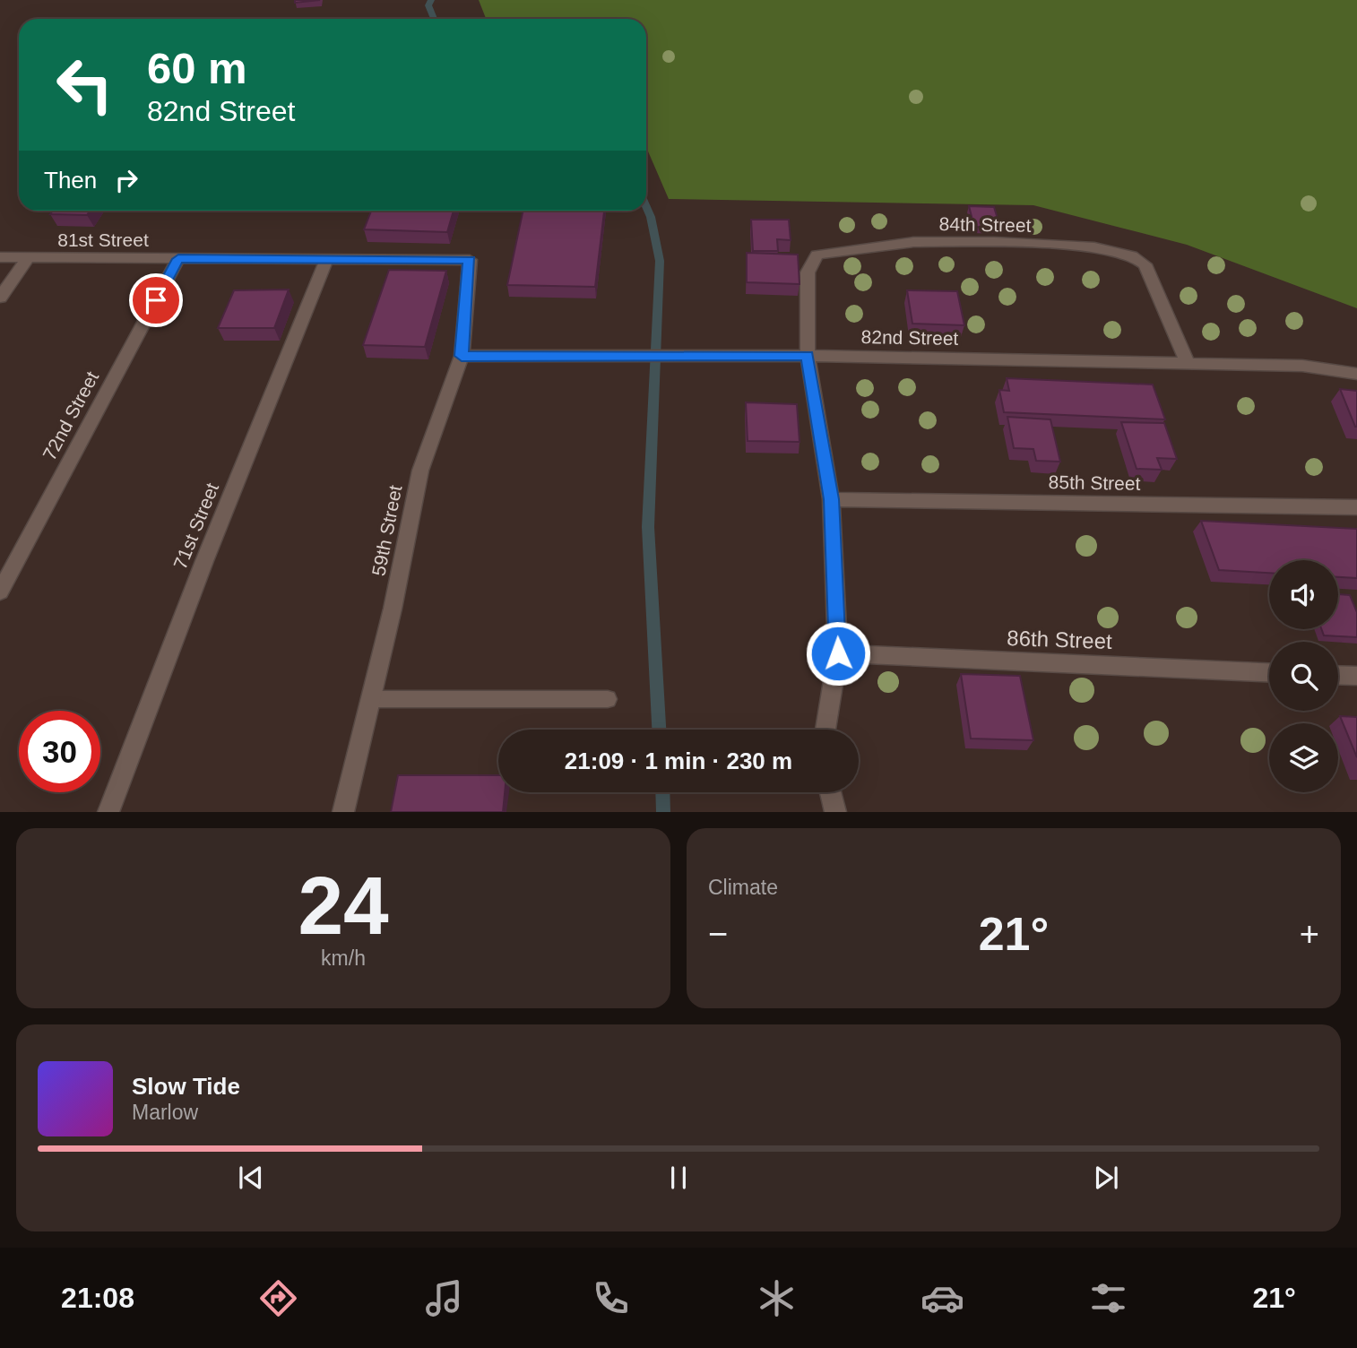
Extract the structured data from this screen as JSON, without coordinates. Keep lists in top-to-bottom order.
{
  "streets": {
    "street": [
      "84th Street",
      "81st Street",
      "82nd Street",
      "72nd Street",
      "85th Street",
      "71st Street",
      "59th Street",
      "86th Street"
    ]
  },
  "crossings": [
    ["84th Street", "82nd Street"],
    ["81st Street", "72nd Street"],
    ["81st Street", "71st Street"],
    ["81st Street", "59th Street"],
    ["82nd Street", "59th Street"]
  ],
  "page": {
    "turn": ["60 m", "82nd Street"],
    "then": "Then",
    "limit": "30",
    "trip": "21:09 · 1 min · 230 m",
    "tile": [
      ["24", "km/h"],
      "Climate"
    ],
    "heat": ["−", "21°", "+"],
    "song": ["Slow Tide", "Marlow"],
    "tabs": ["21:08", "21°"]
  }
}
